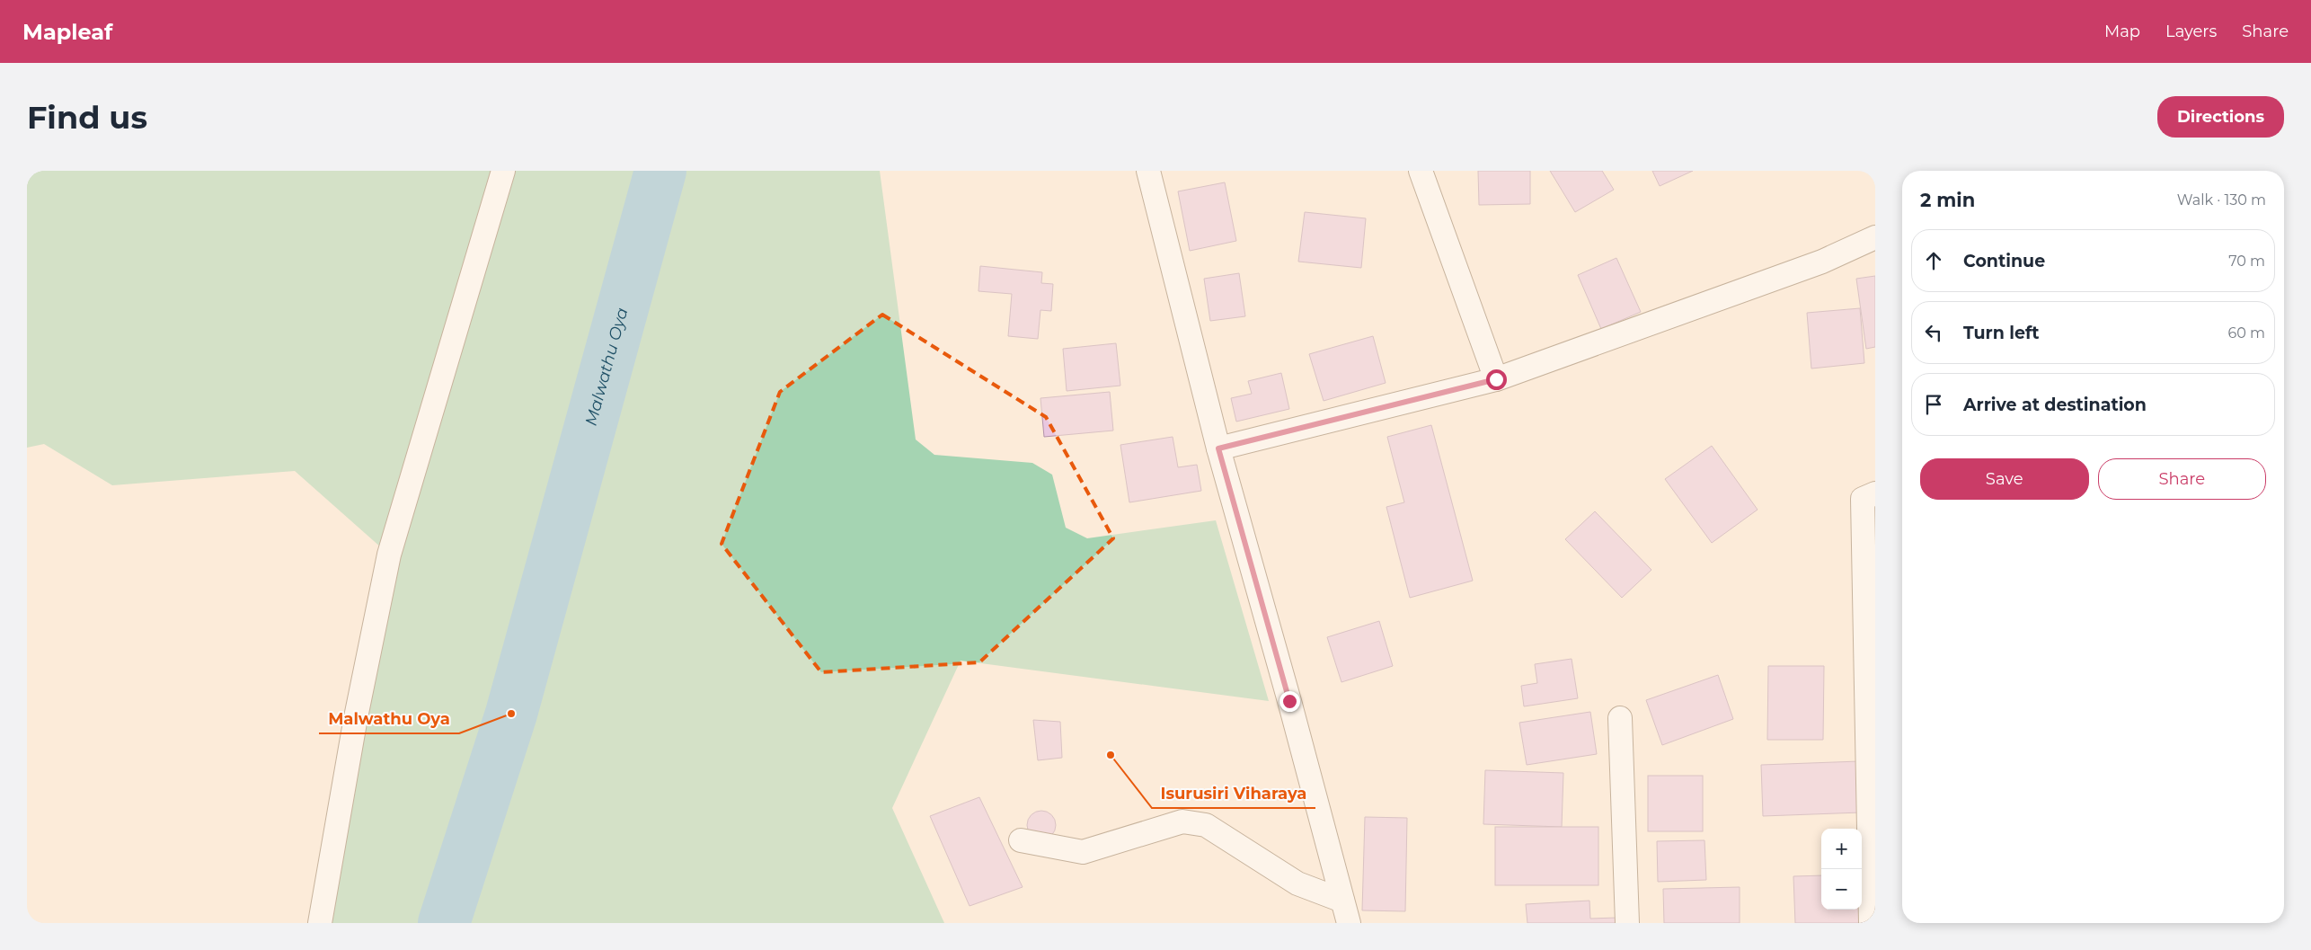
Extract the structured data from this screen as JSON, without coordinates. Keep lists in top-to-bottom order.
{
  "water": ["Malwathu Oya"],
  "places": ["Malwathu Oya", "Isurusiri Viharaya"],
  "page": {
    "header": "Mapleaf",
    "nav": ["Map", "Layers", "Share"],
    "buttons": [
      "Directions",
      ["Save", "Share"]
    ],
    "title": "Find us",
    "heading": ["2 min", "Walk · 130 m"],
    "list": [
      ["Continue", "70 m"],
      ["Turn left", "60 m"],
      "Arrive at destination"
    ],
    "map_buttons": ["+", "−"]
  }
}
